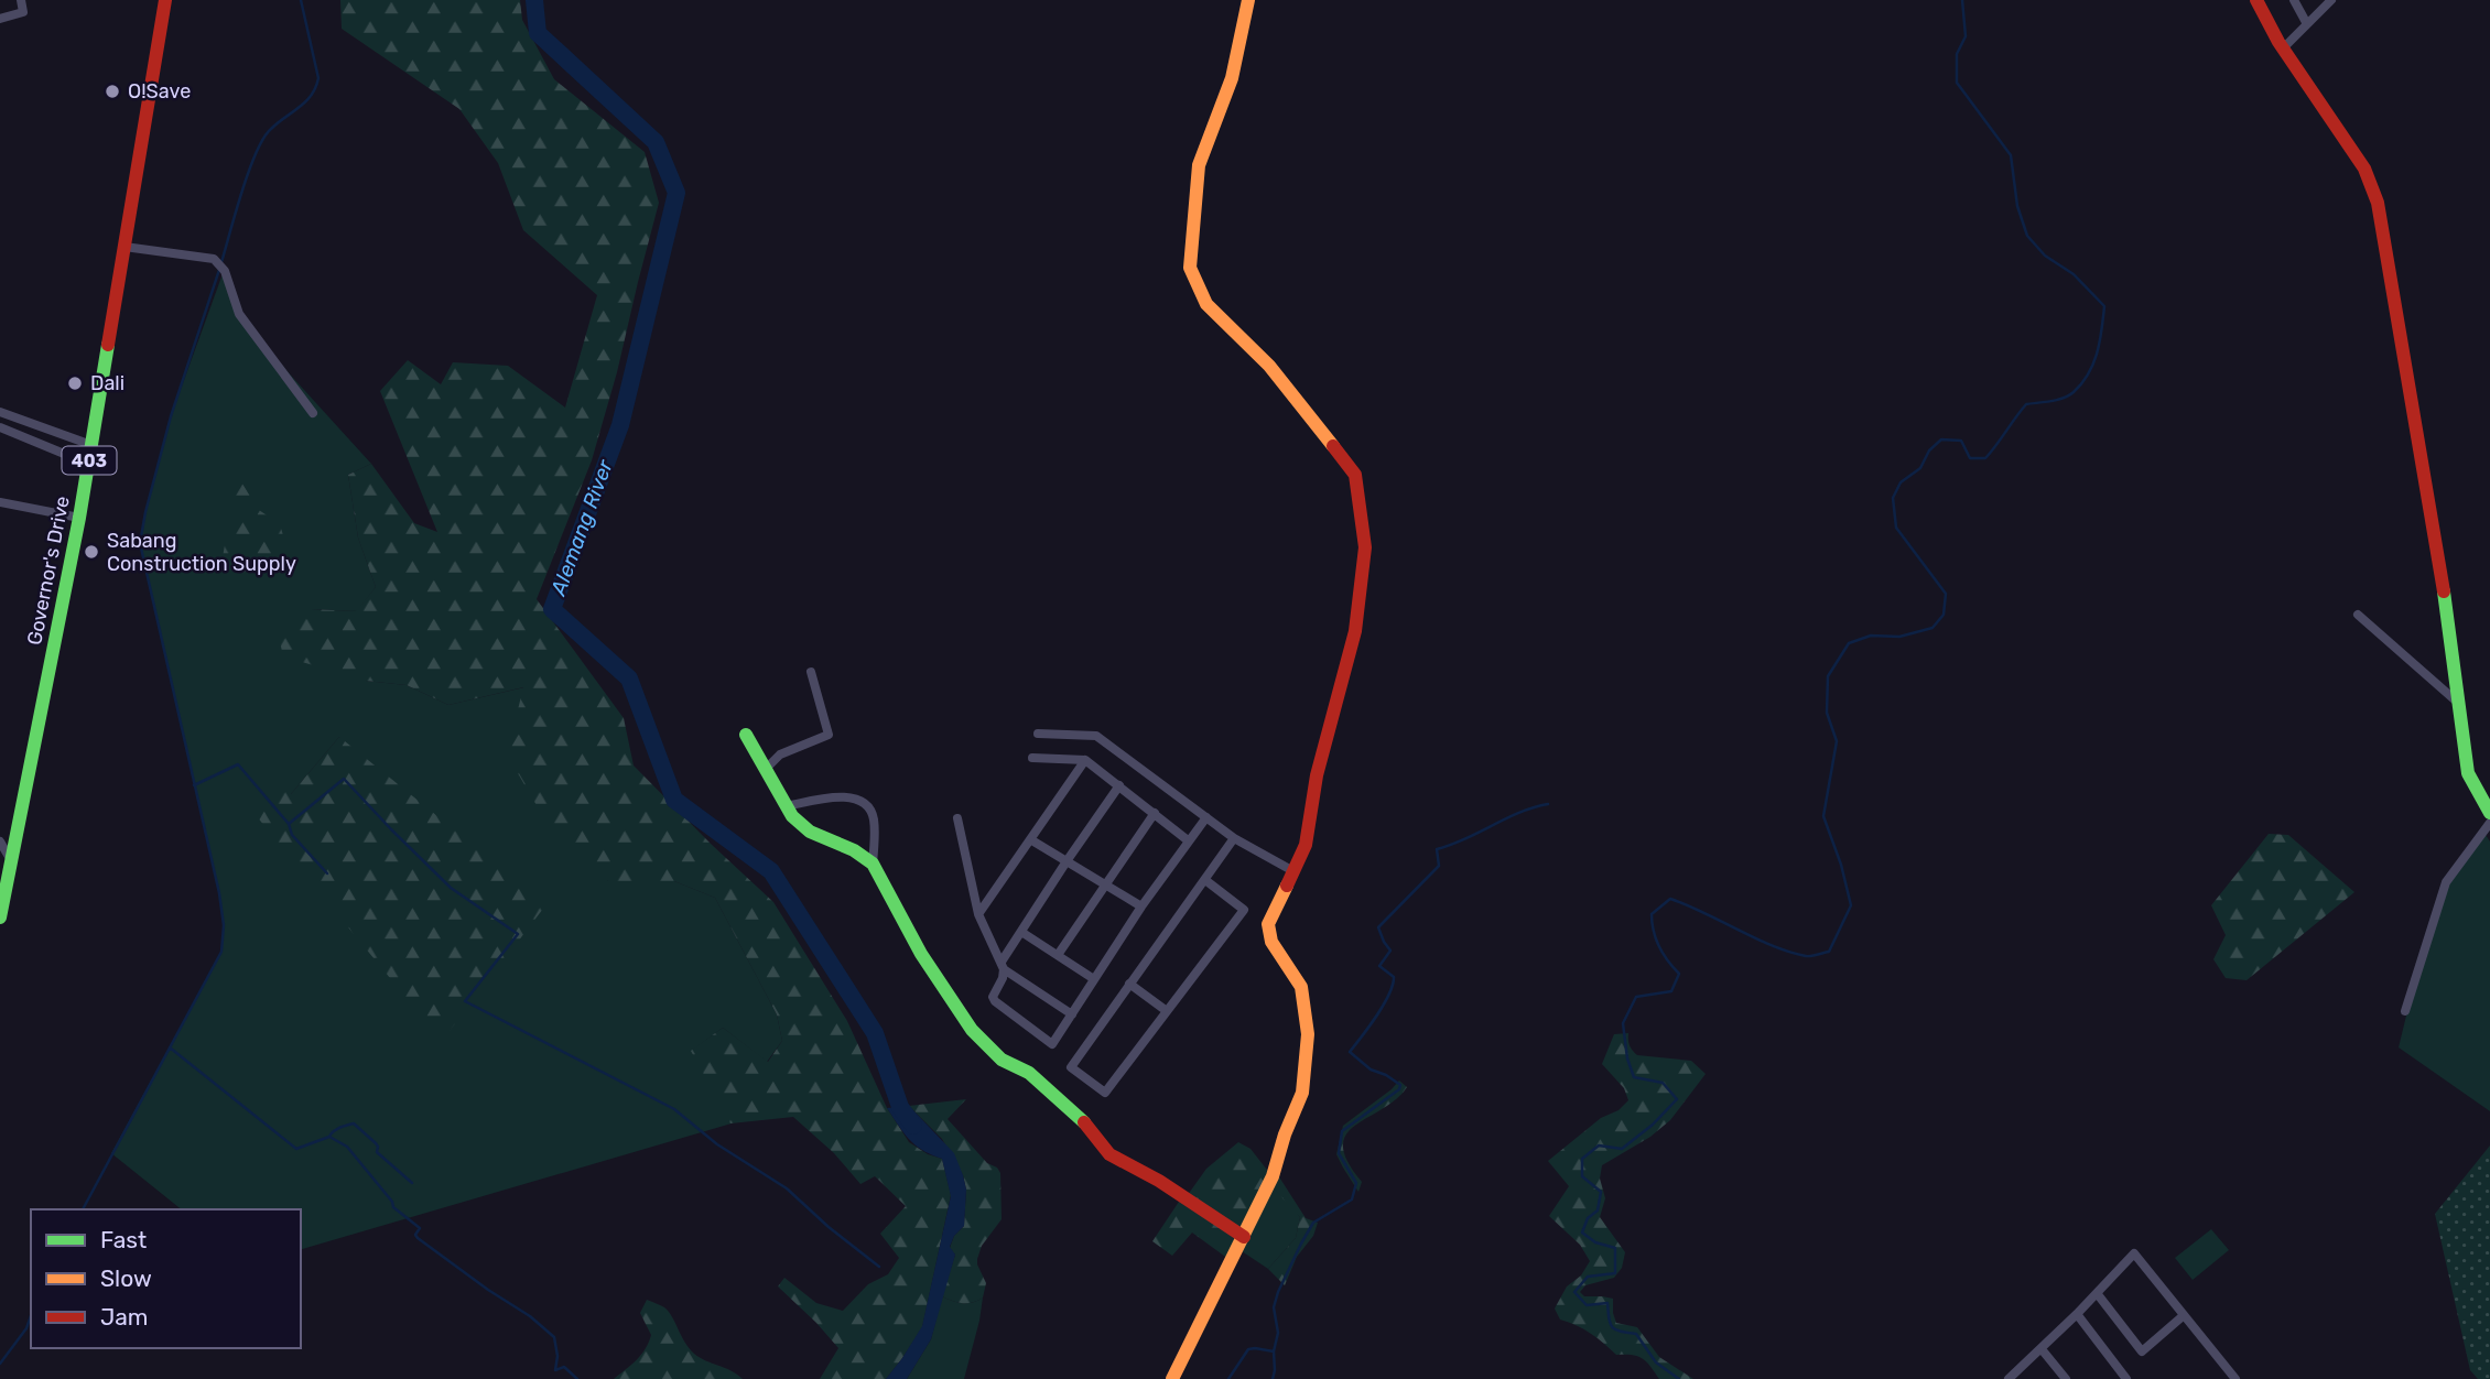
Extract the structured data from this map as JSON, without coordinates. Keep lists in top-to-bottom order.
{
  "streets": {
    "street": ["403", "Governor's Drive"]
  },
  "water": ["Alemang River"],
  "places": ["O!Save", "Dali", "Sabang Construction Supply"],
  "legend": ["Fast", "Slow", "Jam"]
}
